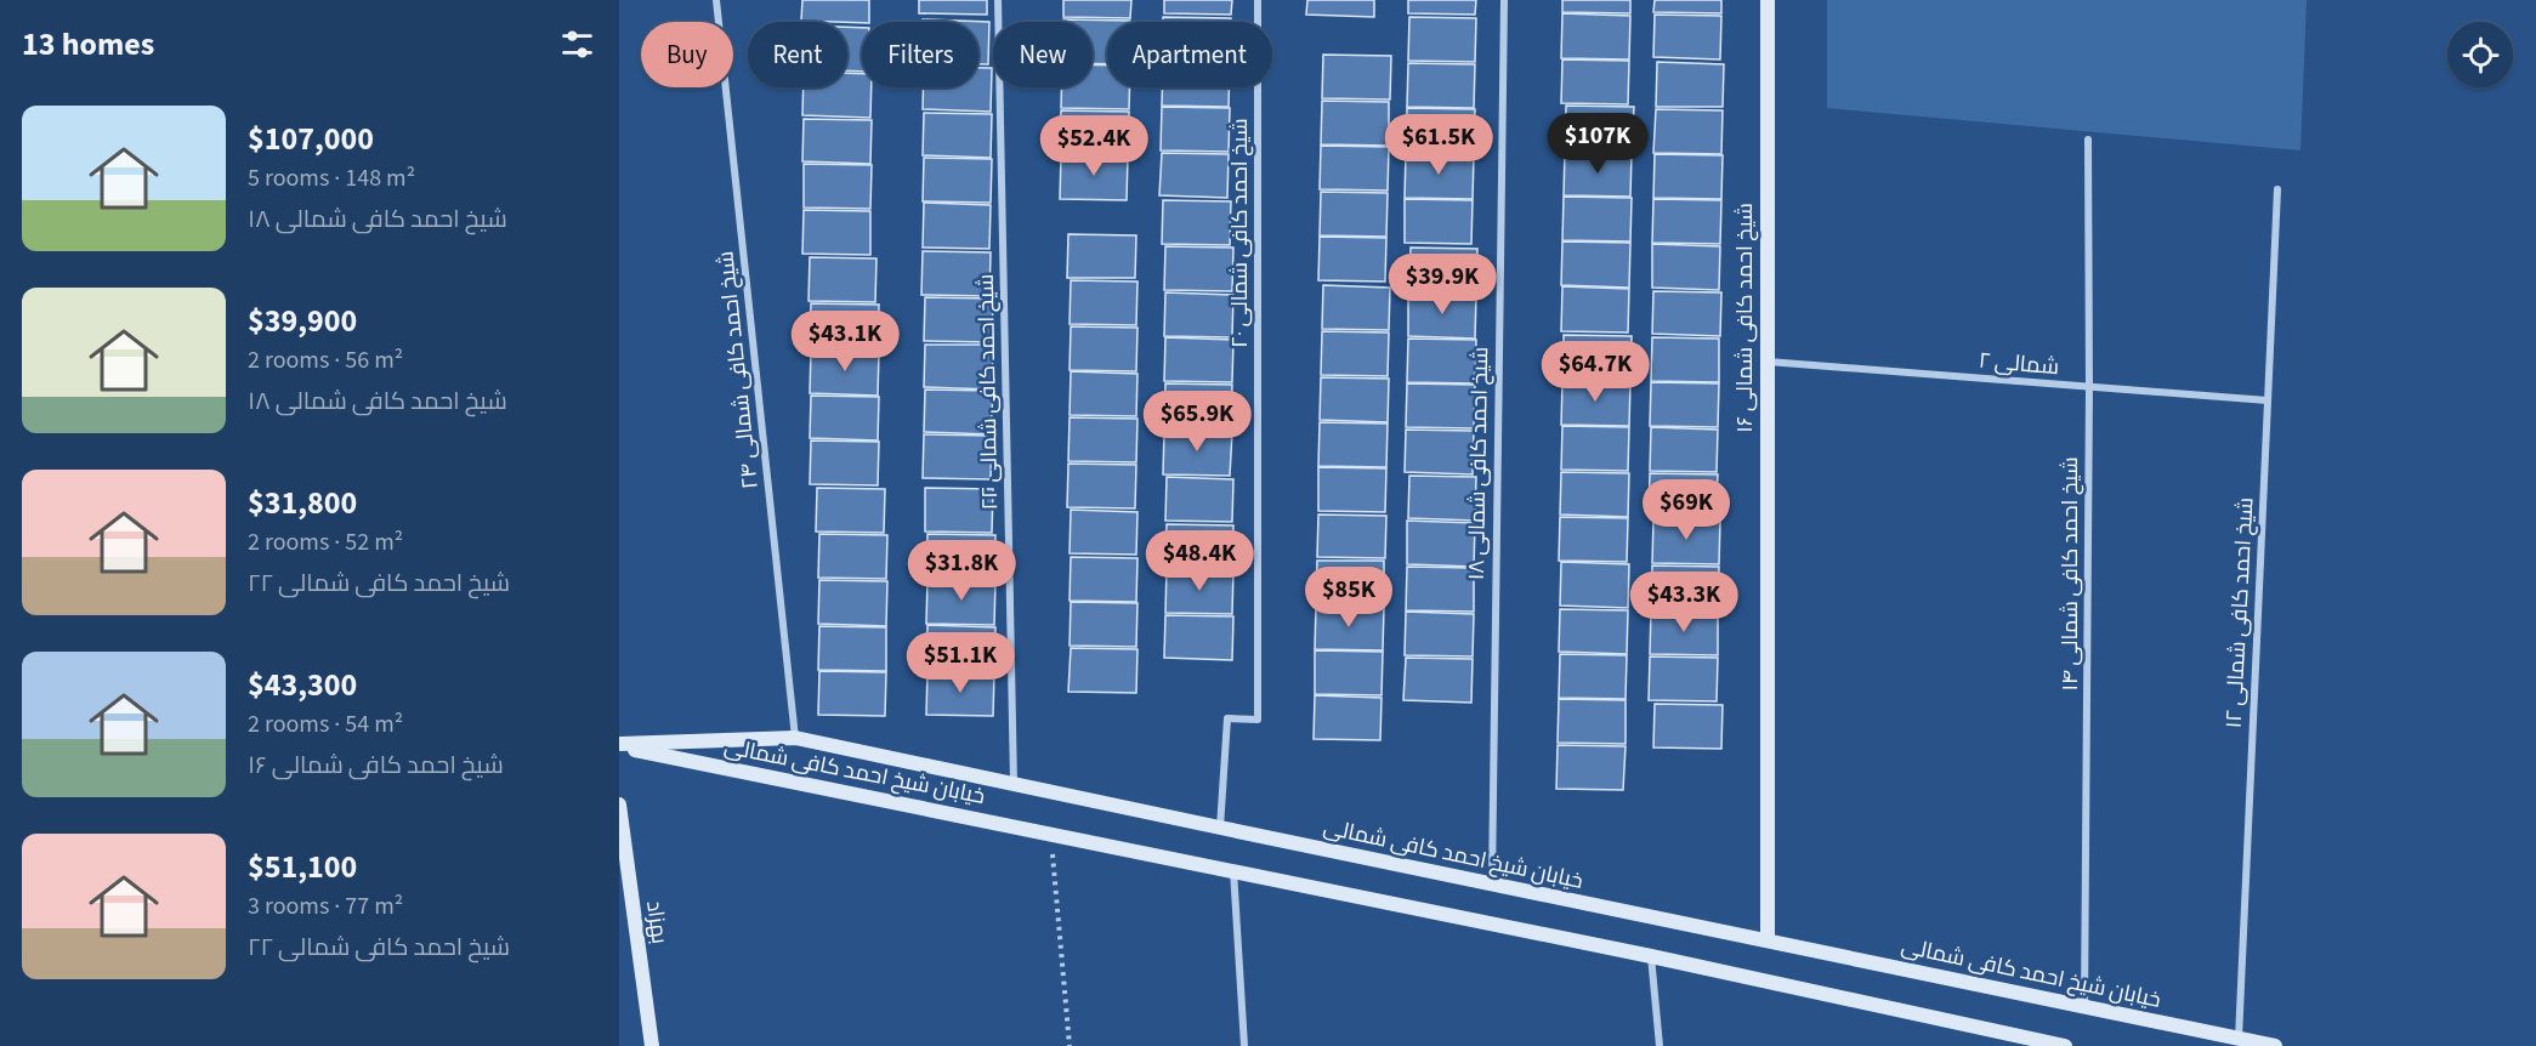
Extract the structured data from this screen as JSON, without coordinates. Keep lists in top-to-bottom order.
{
  "streets": {
    "street": [
      "شیخ احمد کافی شمالی ۲۰",
      "شیخ احمد کافی شمالی ۱۶",
      "۲ شمالی",
      "شیخ احمد کافی شمالی ۲۴",
      "شیخ احمد کافی شمالی ۲۲",
      "شیخ احمد کافی شمالی ۱۸",
      "شیخ احمد کافی شمالی ۱۴",
      "شیخ احمد کافی شمالی ۱۲",
      "خیابان شیخ احمد کافی شمالی",
      "بهزاد"
    ]
  },
  "crossings": [
    ["شیخ احمد کافی شمالی ۲۰", "خیابان شیخ احمد کافی شمالی"],
    ["شیخ احمد کافی شمالی ۱۶", "۲ شمالی"],
    ["شیخ احمد کافی شمالی ۱۶", "خیابان شیخ احمد کافی شمالی"],
    ["۲ شمالی", "شیخ احمد کافی شمالی ۱۴"],
    ["۲ شمالی", "شیخ احمد کافی شمالی ۱۲"],
    ["شیخ احمد کافی شمالی ۲۴", "خیابان شیخ احمد کافی شمالی"],
    ["شیخ احمد کافی شمالی ۲۲", "خیابان شیخ احمد کافی شمالی"],
    ["شیخ احمد کافی شمالی ۱۸", "خیابان شیخ احمد کافی شمالی"],
    ["شیخ احمد کافی شمالی ۱۴", "خیابان شیخ احمد کافی شمالی"],
    ["شیخ احمد کافی شمالی ۱۲", "خیابان شیخ احمد کافی شمالی"]
  ],
  "page": {
    "heading": "13 homes",
    "chip": [
      "Buy",
      "Rent",
      "Filters",
      "New",
      "Apartment"
    ],
    "list": [
      {
        "name": "$107,000",
        "note": "5 rooms · 148 m² · شیخ احمد کافی شمالی ۱۸"
      },
      {
        "name": "$39,900",
        "note": "2 rooms · 56 m² · شیخ احمد کافی شمالی ۱۸"
      },
      {
        "name": "$31,800",
        "note": "2 rooms · 52 m² · شیخ احمد کافی شمالی ۲۲"
      },
      {
        "name": "$43,300",
        "note": "2 rooms · 54 m² · شیخ احمد کافی شمالی ۱۶"
      },
      {
        "name": "$51,100",
        "note": "3 rooms · 77 m² · شیخ احمد کافی شمالی ۲۲"
      }
    ],
    "price": [
      "$107K",
      "$61.5K",
      "$52.4K",
      "$39.9K",
      "$43.1K",
      "$64.7K",
      "$65.9K",
      "$69K",
      "$48.4K",
      "$31.8K",
      "$85K",
      "$43.3K",
      "$51.1K"
    ]
  }
}
